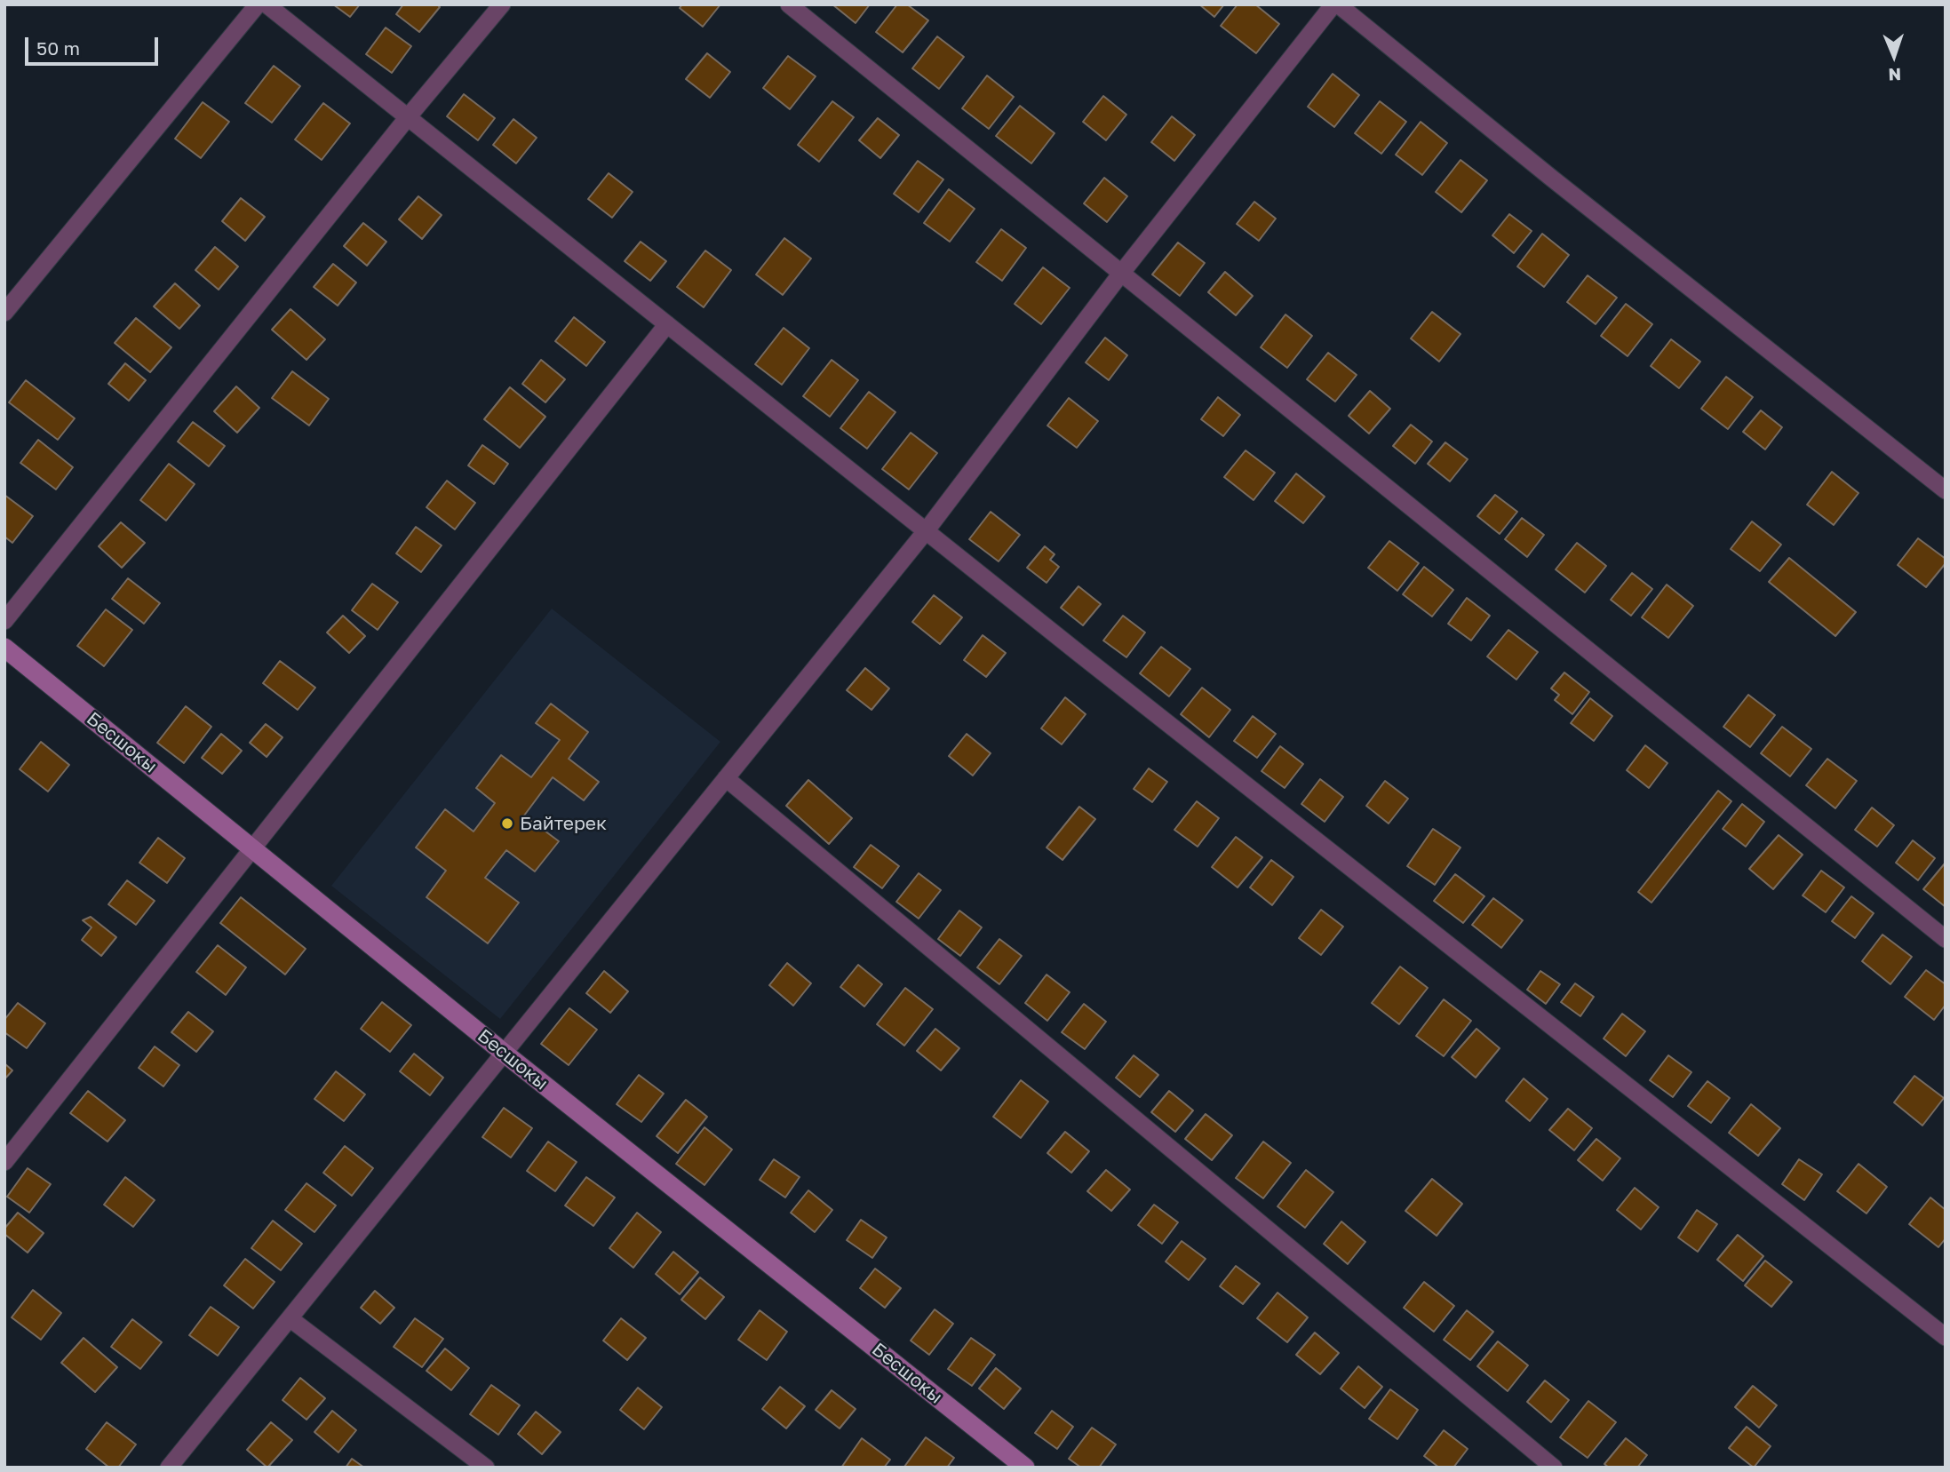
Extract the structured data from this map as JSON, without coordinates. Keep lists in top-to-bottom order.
{
  "streets": {
    "street": ["Бесшокы"]
  },
  "places": ["Байтерек"],
  "scale_bar": "50 m",
  "north": "bottom"
}
